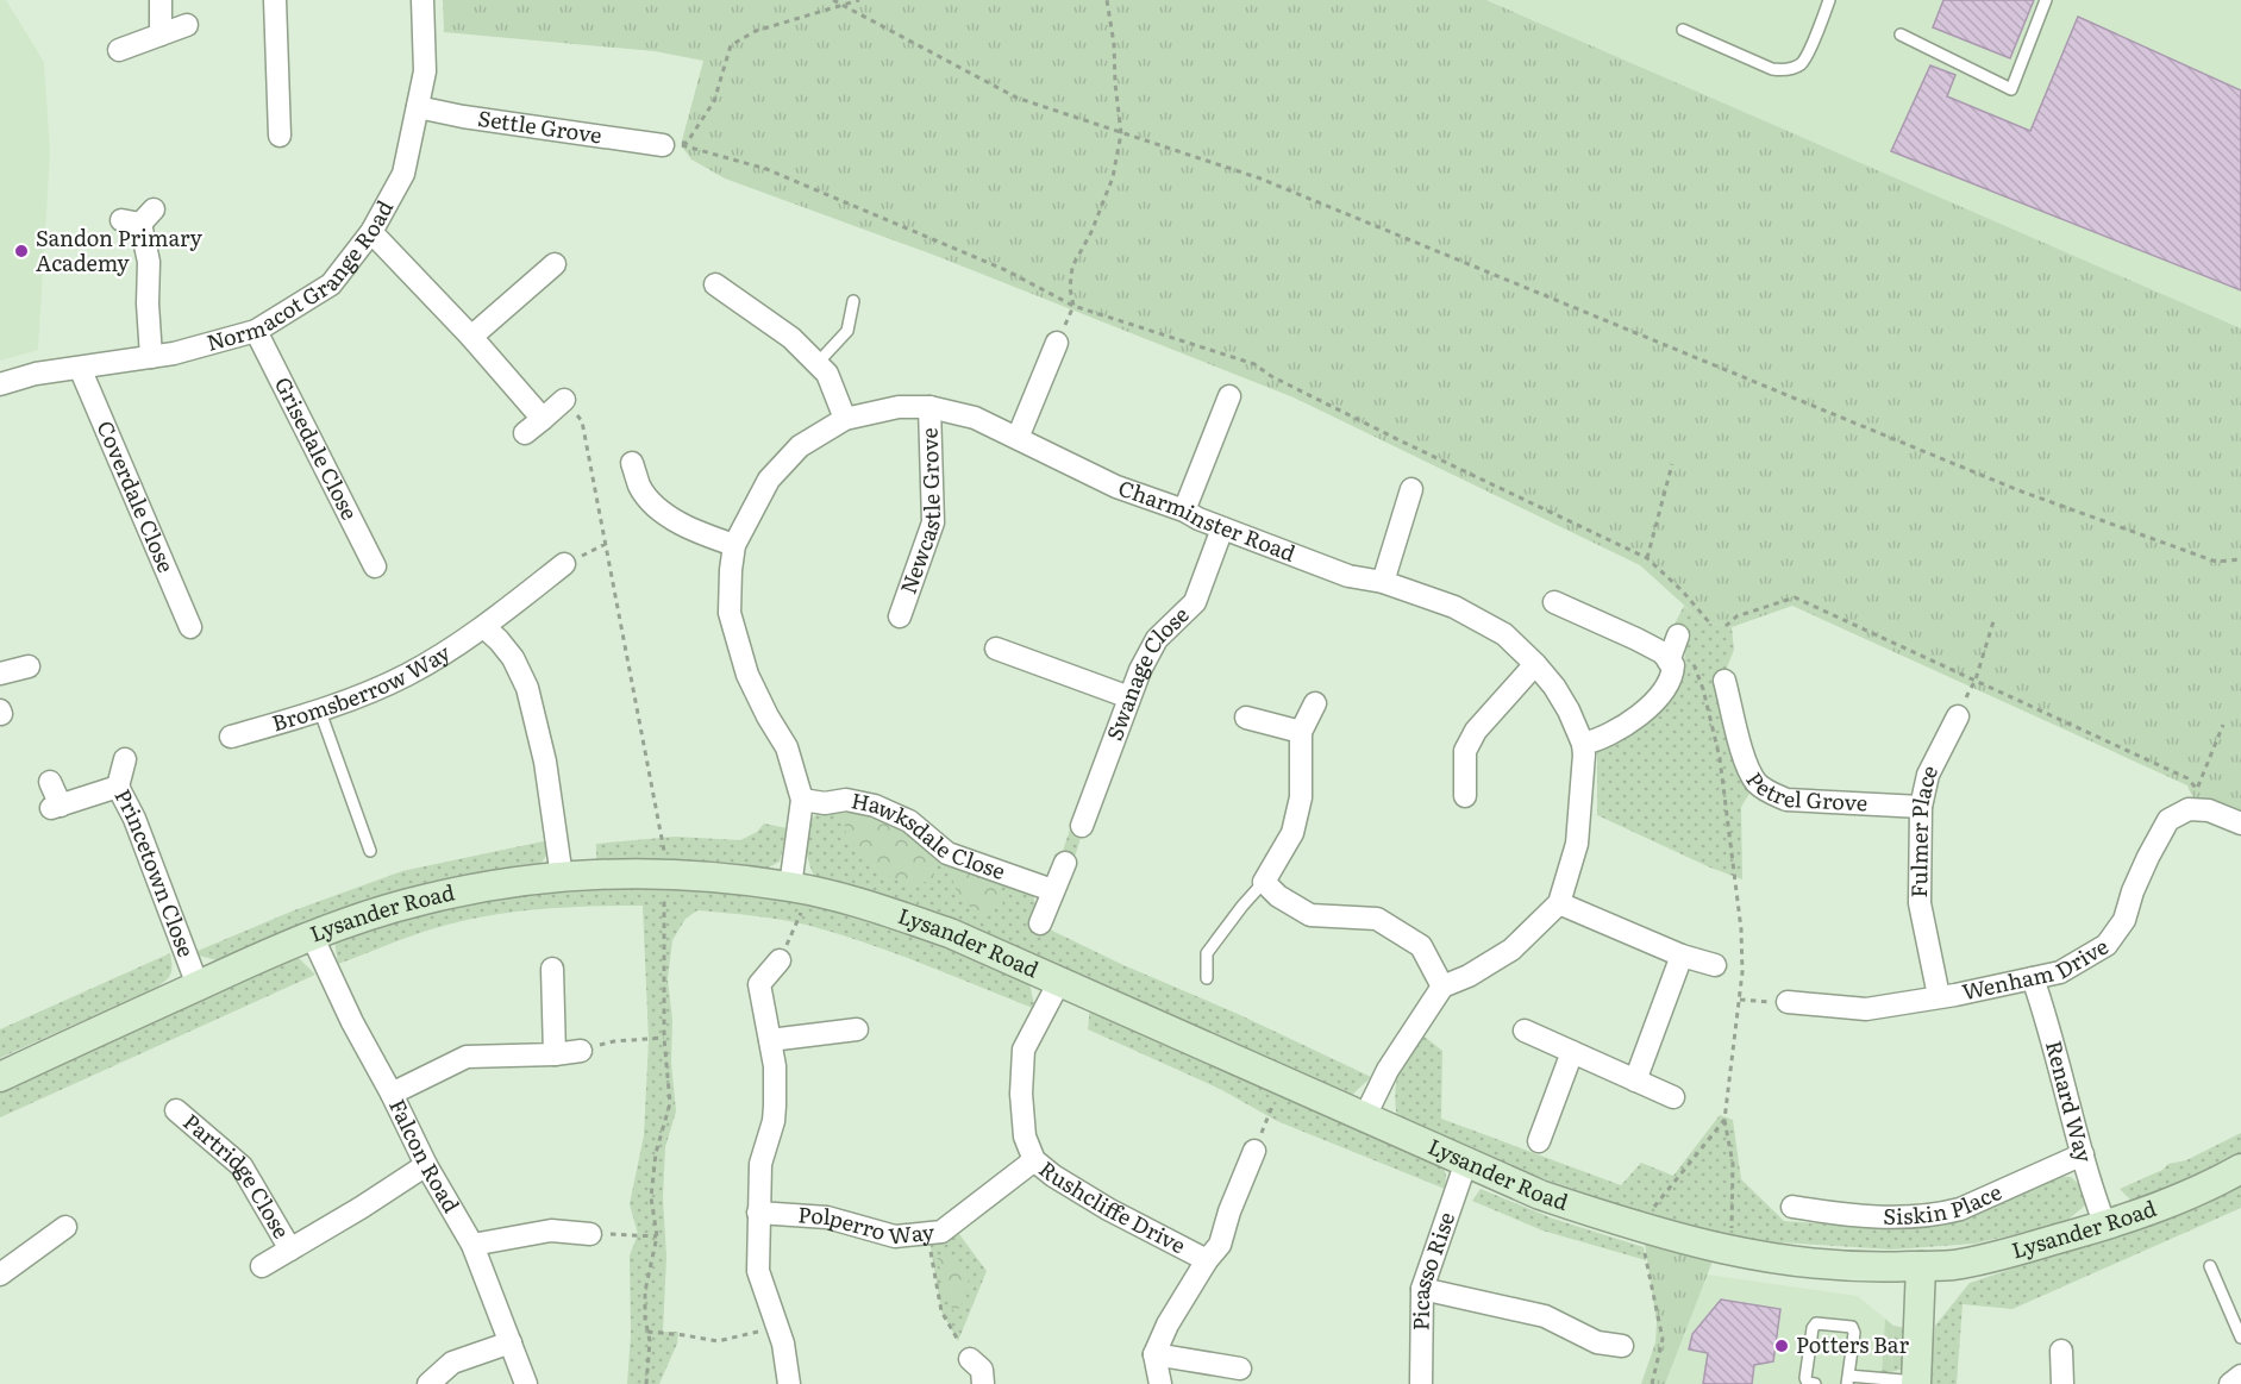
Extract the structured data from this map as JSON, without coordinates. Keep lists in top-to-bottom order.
{
  "streets": {
    "street": [
      "Settle Grove",
      "Normacot Grange Road",
      "Grisedale Close",
      "Coverdale Close",
      "Newcastle Grove",
      "Charminster Road",
      "Swanage Close",
      "Bromsberrow Way",
      "Petrel Grove",
      "Fulmer Place",
      "Hawksdale Close",
      "Princetown Close",
      "Lysander Road",
      "Wenham Drive",
      "Renard Way",
      "Falcon Road",
      "Partridge Close",
      "Siskin Place",
      "Rushcliffe Drive",
      "Polperro Way",
      "Picasso Rise"
    ]
  },
  "crossings": [
    ["Settle Grove", "Normacot Grange Road"],
    ["Normacot Grange Road", "Grisedale Close"],
    ["Normacot Grange Road", "Coverdale Close"],
    ["Newcastle Grove", "Charminster Road"],
    ["Charminster Road", "Swanage Close"],
    ["Charminster Road", "Hawksdale Close"],
    ["Charminster Road", "Lysander Road"],
    ["Petrel Grove", "Fulmer Place"],
    ["Fulmer Place", "Wenham Drive"],
    ["Princetown Close", "Lysander Road"],
    ["Lysander Road", "Renard Way"],
    ["Lysander Road", "Falcon Road"],
    ["Lysander Road", "Rushcliffe Drive"],
    ["Lysander Road", "Picasso Rise"],
    ["Wenham Drive", "Renard Way"],
    ["Renard Way", "Siskin Place"],
    ["Falcon Road", "Partridge Close"],
    ["Rushcliffe Drive", "Polperro Way"]
  ],
  "places": ["Sandon Primary Academy", "Potters Bar"]
}
